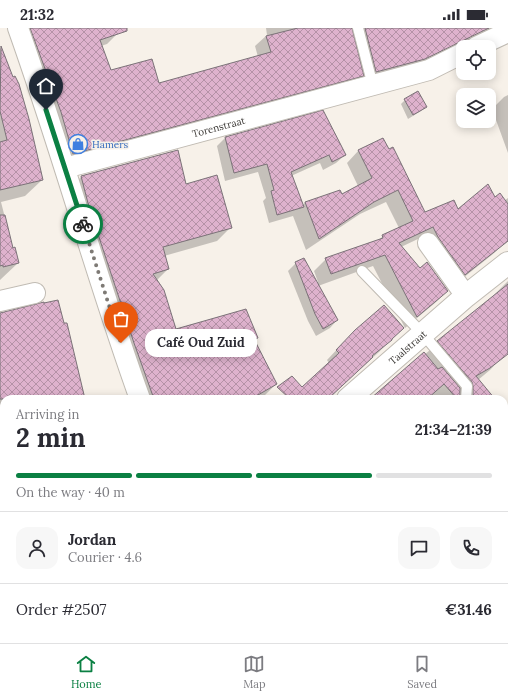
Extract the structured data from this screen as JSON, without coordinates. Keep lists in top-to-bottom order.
{
  "streets": {
    "street": ["Torenstraat", "Taalstraat"]
  },
  "places": {
    "shop": ["Hamers"],
    "other": ["Café Oud Zuid"]
  },
  "page": {
    "status": "21:32",
    "bubble": "Café Oud Zuid",
    "heading": ["2 min", "Arriving in", "21:34–21:39"],
    "panel": [
      "Jordan",
      "Courier · 4.6",
      "Order #2507",
      "€31.46"
    ],
    "bar": "On the way · 40 m",
    "tabs": ["Home", "Map", "Saved"]
  }
}
